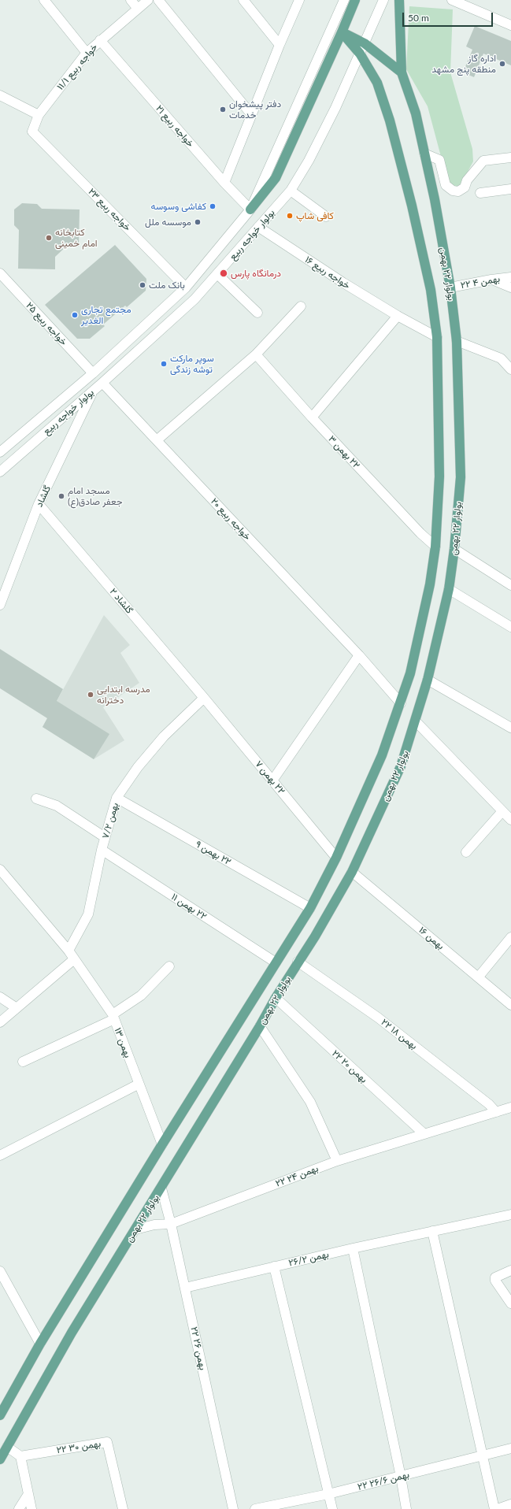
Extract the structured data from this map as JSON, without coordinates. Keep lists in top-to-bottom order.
{
  "streets": {
    "main road": ["بولوار ۲۲ بهمن"],
    "street": [
      "خواجه ربیع ۱۱/۱",
      "خواجه ربیع ۲۱",
      "خواجه ربیع ۲۳",
      "بولوار خواجه ربیع",
      "خواجه ربیع ۱۶",
      "۲۲ بهمن ۴",
      "خواجه ربیع ۲۵",
      "٢٢ بهمن ۳",
      "گلشاد",
      "خواجه ربیع ۲۰",
      "گلشاد ۲",
      "٢٢ بهمن ٧",
      "بهمن ۷/۲",
      "٢٢ بهمن ۹",
      "٢٢ بهمن ١١",
      "بهمن ۱۶",
      "۲۲ بهمن ۱۸",
      "بهمن ۱۳",
      "۲۲ بهمن ۲۰",
      "۲۲ بهمن ۲۴",
      "بهمن ۲۶/۲",
      "۲۲ بهمن ۲۶",
      "۲۲ بهمن ۳۰",
      "۲۲ بهمن ۲۶/۶"
    ]
  },
  "crossings": [
    ["خواجه ربیع ۱۱/۱", "خواجه ربیع ۲۱"],
    ["خواجه ربیع ۱۱/۱", "خواجه ربیع ۲۳"],
    ["خواجه ربیع ۲۱", "بولوار خواجه ربیع"],
    ["خواجه ربیع ۲۳", "بولوار خواجه ربیع"],
    ["بولوار خواجه ربیع", "خواجه ربیع ۱۶"],
    ["بولوار خواجه ربیع", "بولوار ۲۲ بهمن"],
    ["بولوار خواجه ربیع", "خواجه ربیع ۲۵"],
    ["بولوار خواجه ربیع", "گلشاد"],
    ["بولوار خواجه ربیع", "خواجه ربیع ۲۰"],
    ["خواجه ربیع ۱۶", "بولوار ۲۲ بهمن"],
    ["بولوار ۲۲ بهمن", "۲۲ بهمن ۴"],
    ["بولوار ۲۲ بهمن", "٢٢ بهمن ۳"],
    ["بولوار ۲۲ بهمن", "خواجه ربیع ۲۰"],
    ["بولوار ۲۲ بهمن", "٢٢ بهمن ٧"],
    ["بولوار ۲۲ بهمن", "٢٢ بهمن ۹"],
    ["بولوار ۲۲ بهمن", "٢٢ بهمن ١١"],
    ["بولوار ۲۲ بهمن", "بهمن ۱۶"],
    ["بولوار ۲۲ بهمن", "۲۲ بهمن ۱۸"],
    ["بولوار ۲۲ بهمن", "بهمن ۱۳"],
    ["بولوار ۲۲ بهمن", "۲۲ بهمن ۲۰"],
    ["بولوار ۲۲ بهمن", "۲۲ بهمن ۲۶"],
    ["گلشاد", "گلشاد ۲"],
    ["گلشاد ۲", "٢٢ بهمن ٧"],
    ["گلشاد ۲", "بهمن ۷/۲"],
    ["٢٢ بهمن ٧", "بهمن ۷/۲"],
    ["بهمن ۷/۲", "٢٢ بهمن ۹"],
    ["بهمن ۷/۲", "٢٢ بهمن ١١"],
    ["بهمن ۷/۲", "بهمن ۱۳"],
    ["۲۲ بهمن ۱۸", "۲۲ بهمن ۲۴"],
    ["۲۲ بهمن ۲۰", "۲۲ بهمن ۲۴"],
    ["۲۲ بهمن ۲۴", "۲۲ بهمن ۲۶"],
    ["بهمن ۲۶/۲", "۲۲ بهمن ۲۶"]
  ],
  "places": [
    "اداره گاز منطقه پنج مشهد",
    "دفتر پیشخوان خدمات",
    "کفاشی وسوسه",
    "کافی شاپ",
    "موسسه ملل",
    "کتابخانه امام خمینی",
    "درمانگاه پارس",
    "بانک ملت",
    "مجتمع تجاری الغدیر",
    "سوپر مارکت توشه زندگی",
    "مسجد امام جعفر صادق(ع)",
    "مدرسه ابتدایی دخترانه"
  ],
  "scale_bar": "50 m"
}
